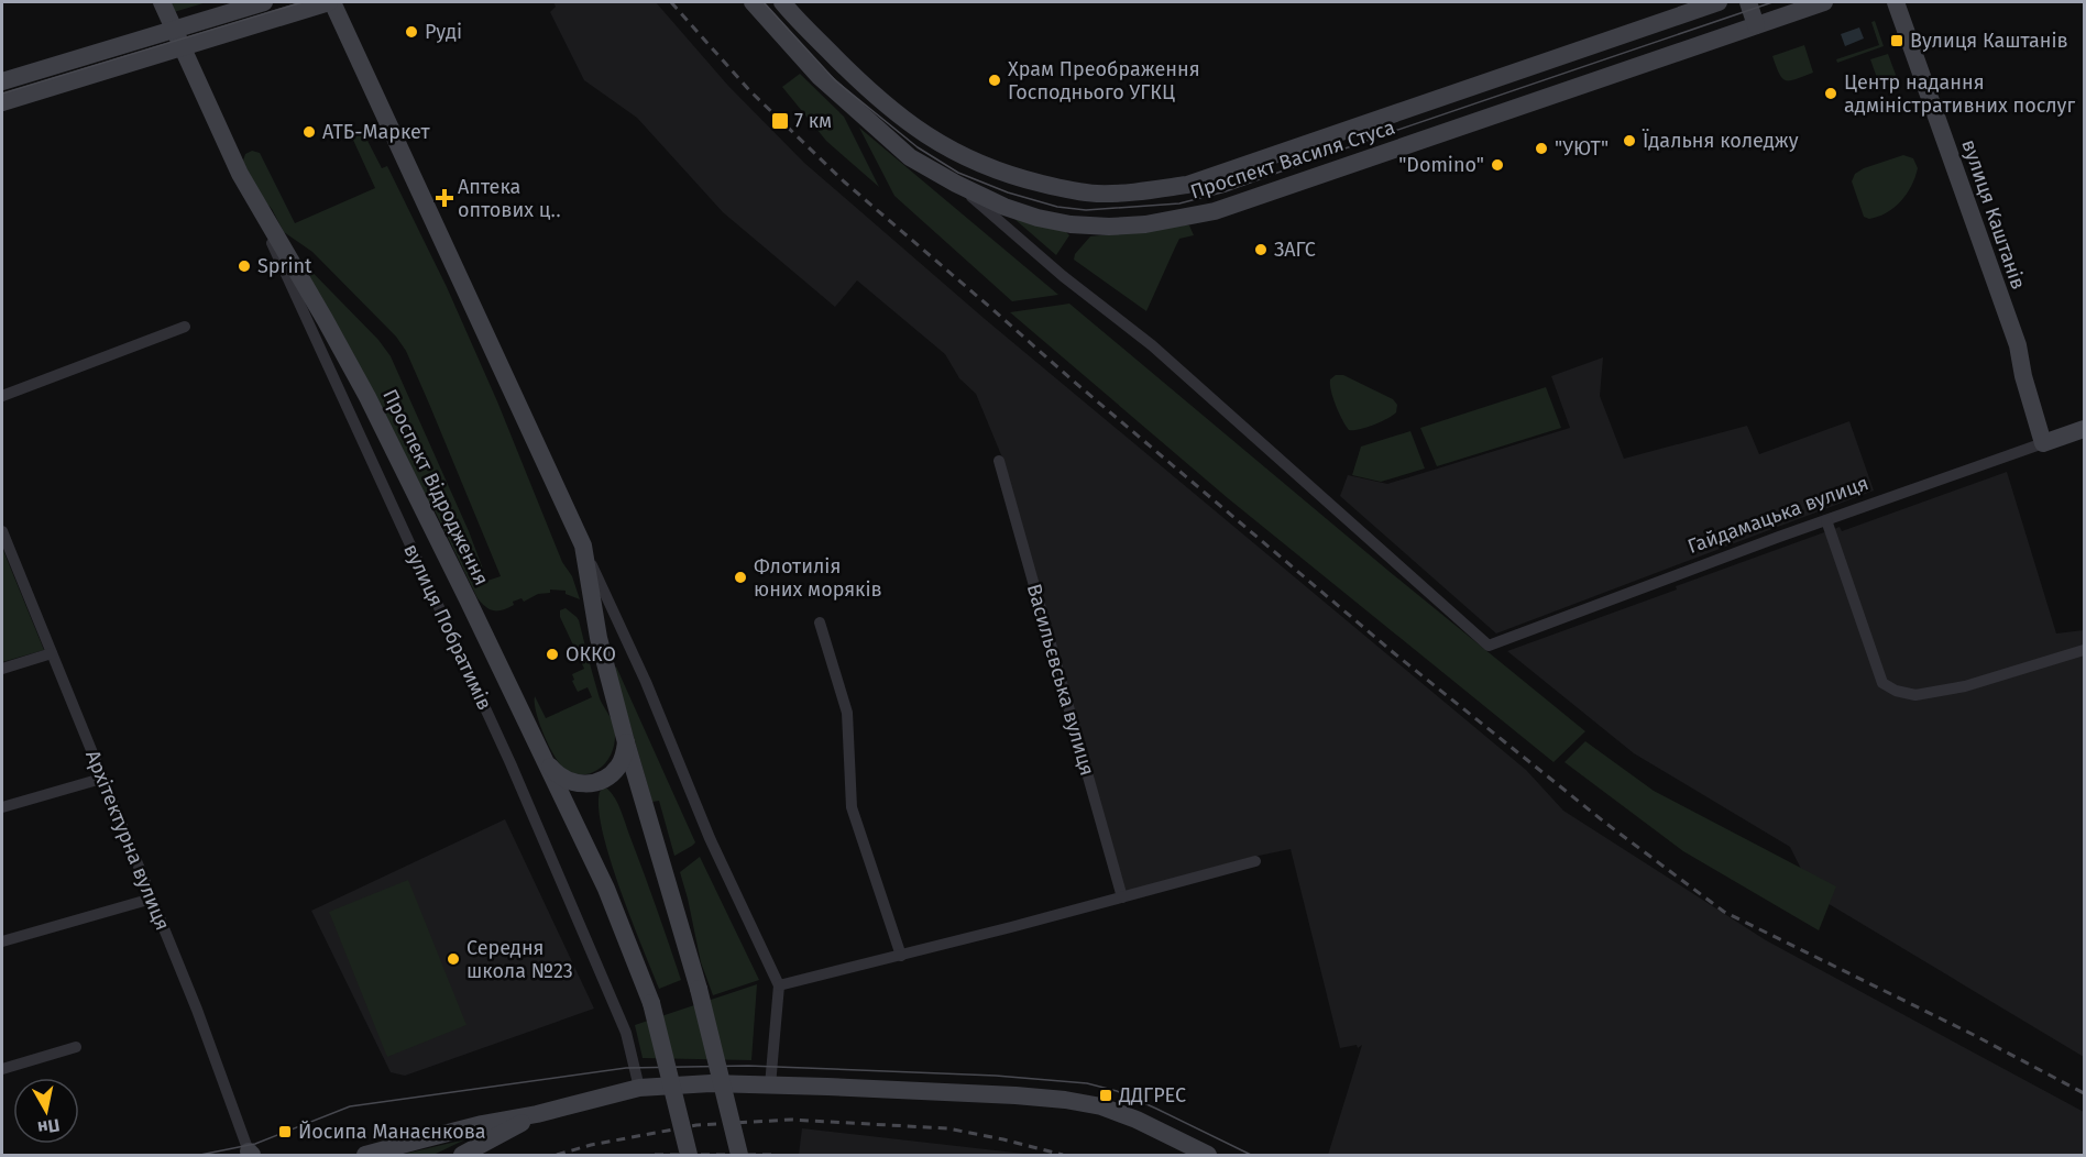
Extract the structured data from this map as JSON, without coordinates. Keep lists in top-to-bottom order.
{
  "streets": {
    "main road": [
      "Проспект Василя Стуса",
      "вулиця Каштанів",
      "Проспект Відродження",
      "Гайдамацька вулиця"
    ],
    "street": ["вулиця Побратимів", "Васильєвська вулиця", "Архітектурна вулиця"]
  },
  "crossings": [
    ["Проспект Василя Стуса", "Гайдамацька вулиця"],
    ["вулиця Каштанів", "Гайдамацька вулиця"],
    ["Проспект Відродження", "вулиця Побратимів"]
  ],
  "places": {
    "other": [
      "Рудi",
      "Храм Преображення Господнього УГКЦ",
      "Центр надання адміністративних послуг",
      "АТБ-Маркет",
      "Їдальня коледжу",
      "\"УЮТ\"",
      "\"Domino\"",
      "ЗАГС",
      "Sprint",
      "Флотилія юних моряків",
      "ОККО",
      "Середня школа №23"
    ],
    "transit": [
      "Вулиця Каштанів",
      "7 км",
      "ДДГРЕС",
      "Йосипа Манаєнкова"
    ],
    "health": ["Аптека оптових ц‥"]
  },
  "north": "bottom"
}
